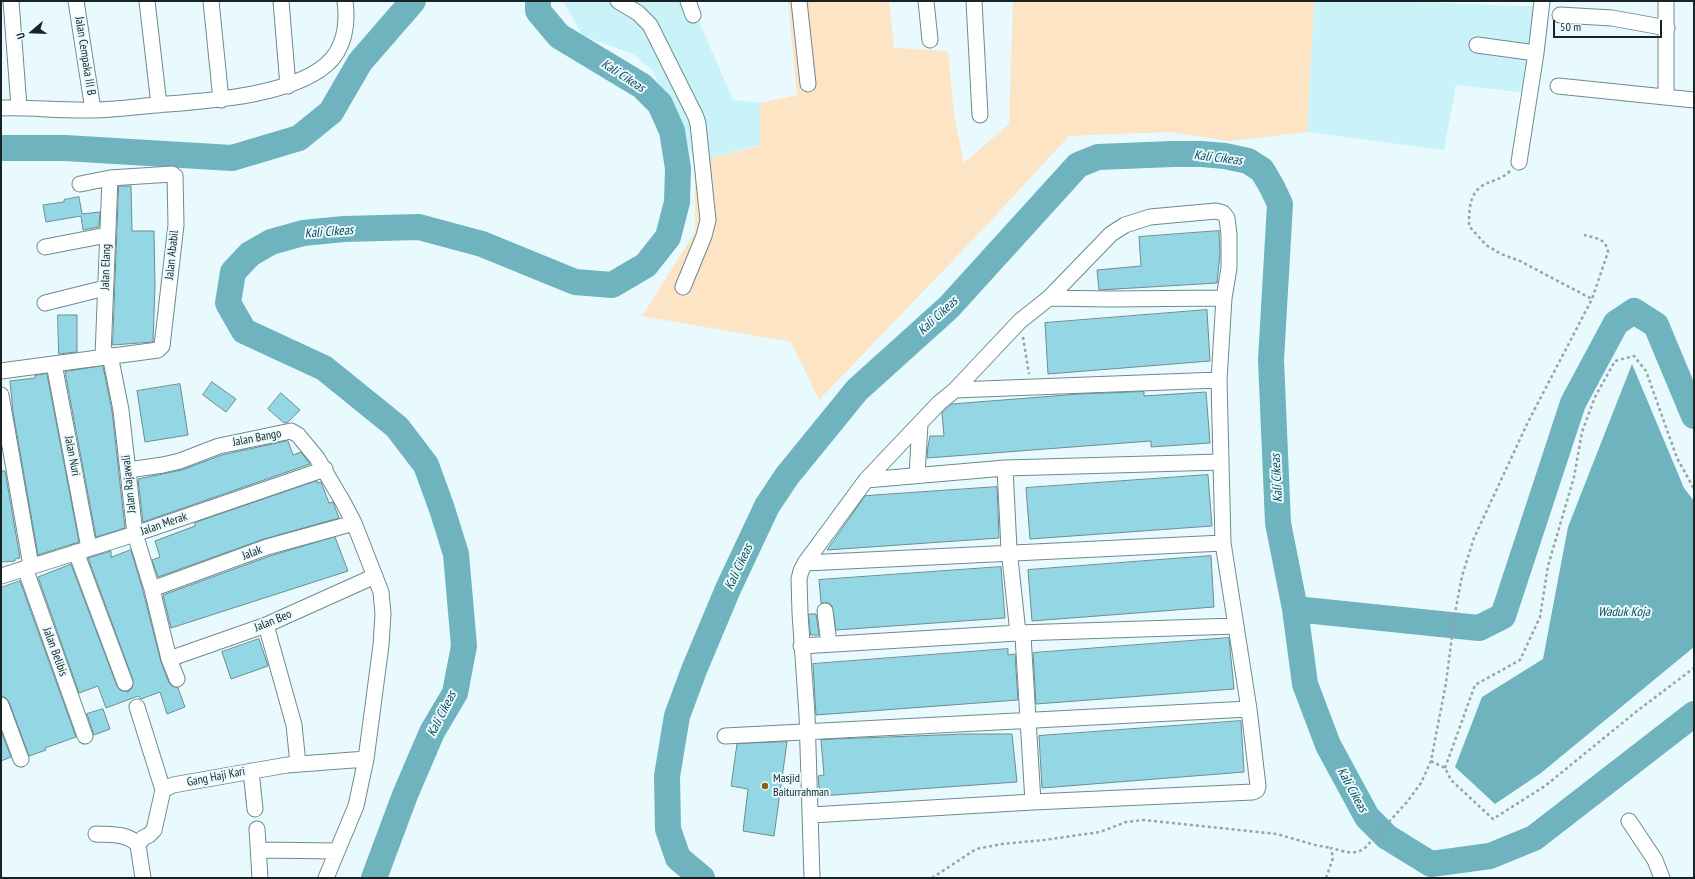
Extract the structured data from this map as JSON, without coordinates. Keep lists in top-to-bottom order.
{
  "streets": {
    "street": [
      "Jalan Cempaka III B",
      "Jalan Ababil",
      "Jalan Elang",
      "Jalan Bango",
      "Jalan Nuri",
      "Jalan Rajawali",
      "Jalan Merak",
      "Jalak",
      "Jalan Beo",
      "Jalan Belibis",
      "Gang Haji Kari"
    ]
  },
  "crossings": [
    ["Jalan Ababil", "Jalan Elang"],
    ["Jalan Ababil", "Jalan Rajawali"],
    ["Jalan Elang", "Jalan Rajawali"],
    ["Jalan Bango", "Jalan Rajawali"],
    ["Jalan Bango", "Jalan Merak"],
    ["Jalan Bango", "Jalak"],
    ["Jalan Bango", "Jalan Beo"],
    ["Jalan Bango", "Gang Haji Kari"],
    ["Jalan Nuri", "Jalan Merak"],
    ["Jalan Rajawali", "Jalan Merak"],
    ["Jalan Rajawali", "Jalak"],
    ["Jalan Rajawali", "Jalan Beo"],
    ["Jalan Merak", "Jalan Belibis"]
  ],
  "water": ["Kali Cikeas", "Waduk Koja"],
  "places": ["Masjid Baiturrahman"],
  "scale_bar": "50 m",
  "north": "left"
}
